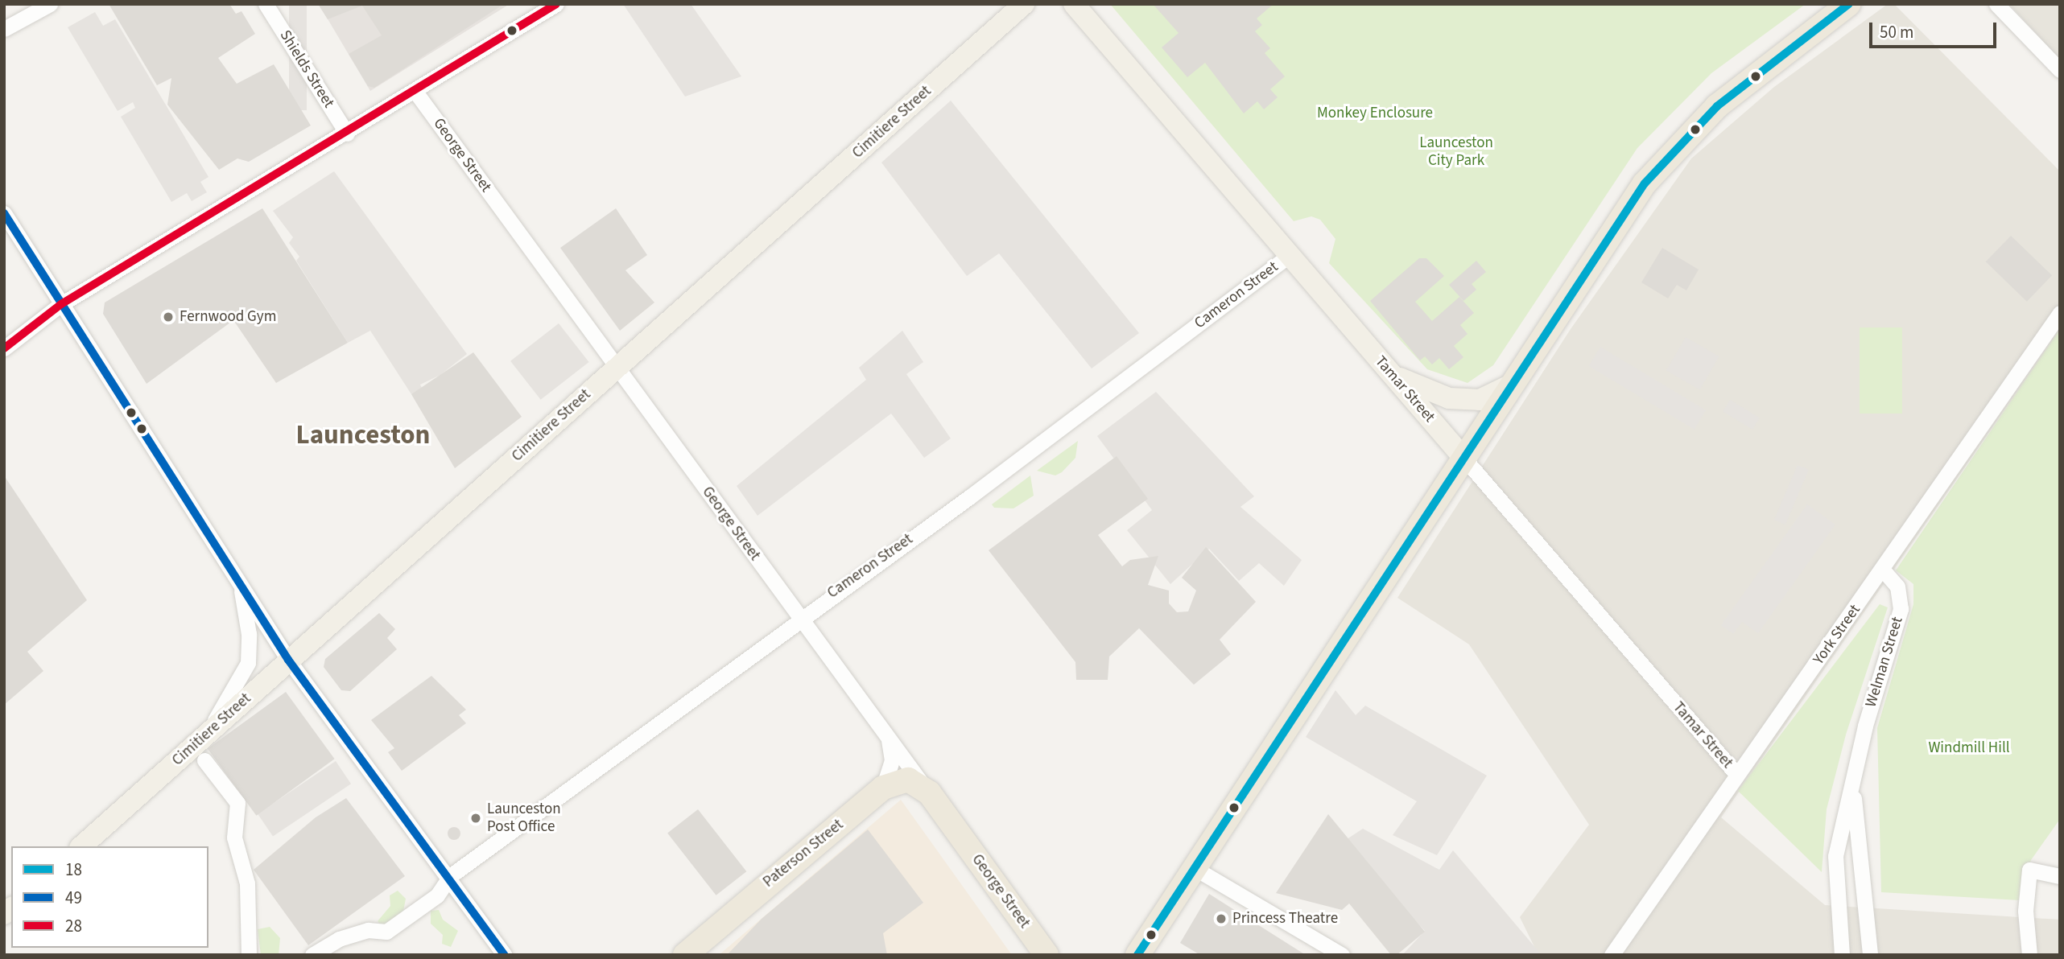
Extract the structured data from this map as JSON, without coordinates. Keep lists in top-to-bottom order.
{
  "streets": {
    "highway": ["George Street", "Paterson Street"],
    "main road": ["Cimitiere Street", "Tamar Street"],
    "street": [
      "Shields Street",
      "Cameron Street",
      "York Street",
      "Welman Street"
    ]
  },
  "crossings": [
    ["Cimitiere Street", "George Street"],
    ["George Street", "Cameron Street"],
    ["George Street", "Paterson Street"],
    ["Cameron Street", "Tamar Street"],
    ["Tamar Street", "York Street"],
    ["York Street", "Welman Street"]
  ],
  "districts": ["Launceston"],
  "parks": ["Monkey Enclosure", "Launceston City Park", "Windmill Hill"],
  "places": ["Fernwood Gym", "Launceston Post Office", "Princess Theatre"],
  "lines": ["transit line 18", "transit line 28", "transit line 49"],
  "legend": ["18", "49", "28"],
  "scale_bar": "50 m"
}
